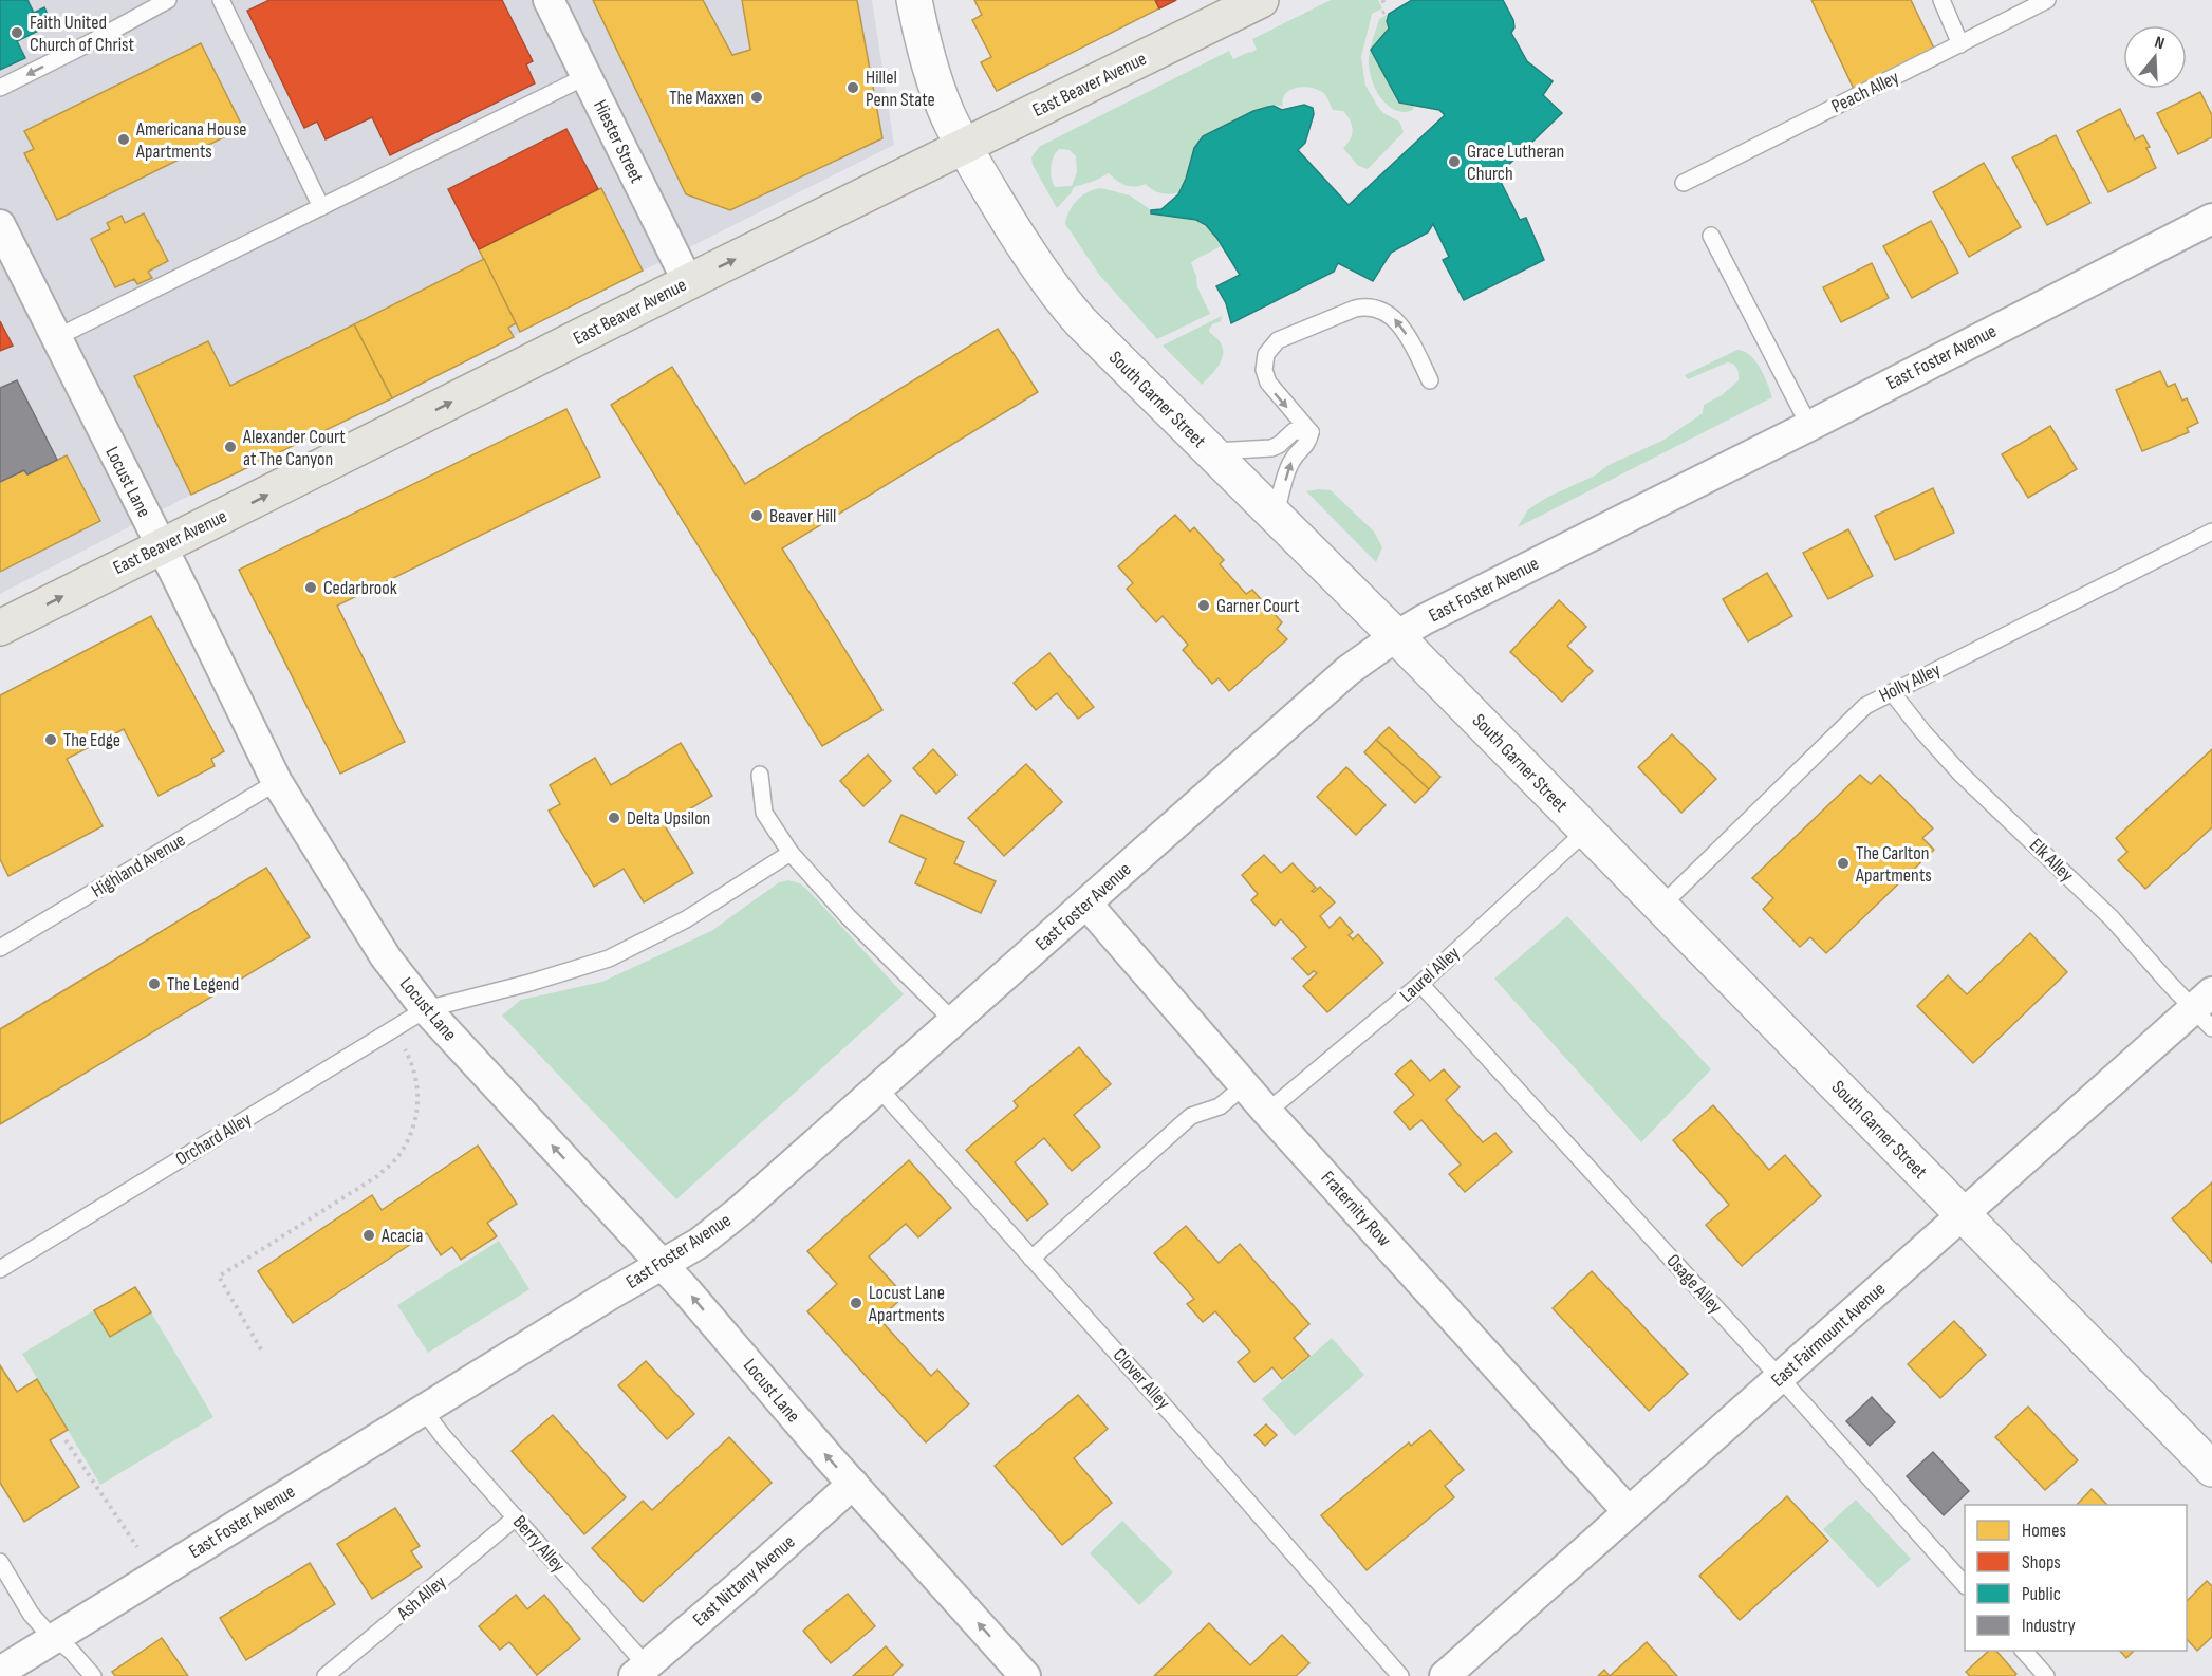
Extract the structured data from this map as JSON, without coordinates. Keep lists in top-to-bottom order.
{
  "streets": {
    "main road": ["East Beaver Avenue"],
    "street": [
      "Hiester Street",
      "East Foster Avenue",
      "South Garner Street",
      "Locust Lane",
      "Fraternity Row",
      "East Fairmount Avenue",
      "East Nittany Avenue"
    ],
    "lane": [
      "Peach Alley",
      "Holly Alley",
      "Elk Alley",
      "Highland Avenue",
      "Laurel Alley",
      "Orchard Alley",
      "Osage Alley",
      "Clover Alley",
      "Berry Alley",
      "Ash Alley"
    ]
  },
  "crossings": [
    ["East Beaver Avenue", "Hiester Street"],
    ["East Beaver Avenue", "South Garner Street"],
    ["East Beaver Avenue", "Locust Lane"],
    ["East Foster Avenue", "South Garner Street"],
    ["East Foster Avenue", "Locust Lane"],
    ["East Foster Avenue", "Fraternity Row"],
    ["East Foster Avenue", "Clover Alley"],
    ["East Foster Avenue", "Berry Alley"],
    ["South Garner Street", "Holly Alley"],
    ["South Garner Street", "Laurel Alley"],
    ["South Garner Street", "East Fairmount Avenue"],
    ["Locust Lane", "Highland Avenue"],
    ["Locust Lane", "Orchard Alley"],
    ["Locust Lane", "East Nittany Avenue"],
    ["Holly Alley", "Elk Alley"],
    ["Elk Alley", "East Fairmount Avenue"],
    ["Laurel Alley", "Fraternity Row"],
    ["Laurel Alley", "Osage Alley"],
    ["Fraternity Row", "East Fairmount Avenue"],
    ["Osage Alley", "East Fairmount Avenue"],
    ["Berry Alley", "East Nittany Avenue"],
    ["Berry Alley", "Ash Alley"]
  ],
  "one_way": ["East Beaver Avenue", "Locust Lane"],
  "places": [
    "Faith United Church of Christ",
    "Hillel Penn State",
    "The Maxxen",
    "Americana House Apartments",
    "Grace Lutheran Church",
    "Alexander Court at The Canyon",
    "Beaver Hill",
    "Cedarbrook",
    "Garner Court",
    "The Edge",
    "Delta Upsilon",
    "The Carlton Apartments",
    "The Legend",
    "Acacia",
    "Locust Lane Apartments"
  ],
  "legend": [
    "Homes",
    "Shops",
    "Public",
    "Industry"
  ],
  "north": "top"
}
